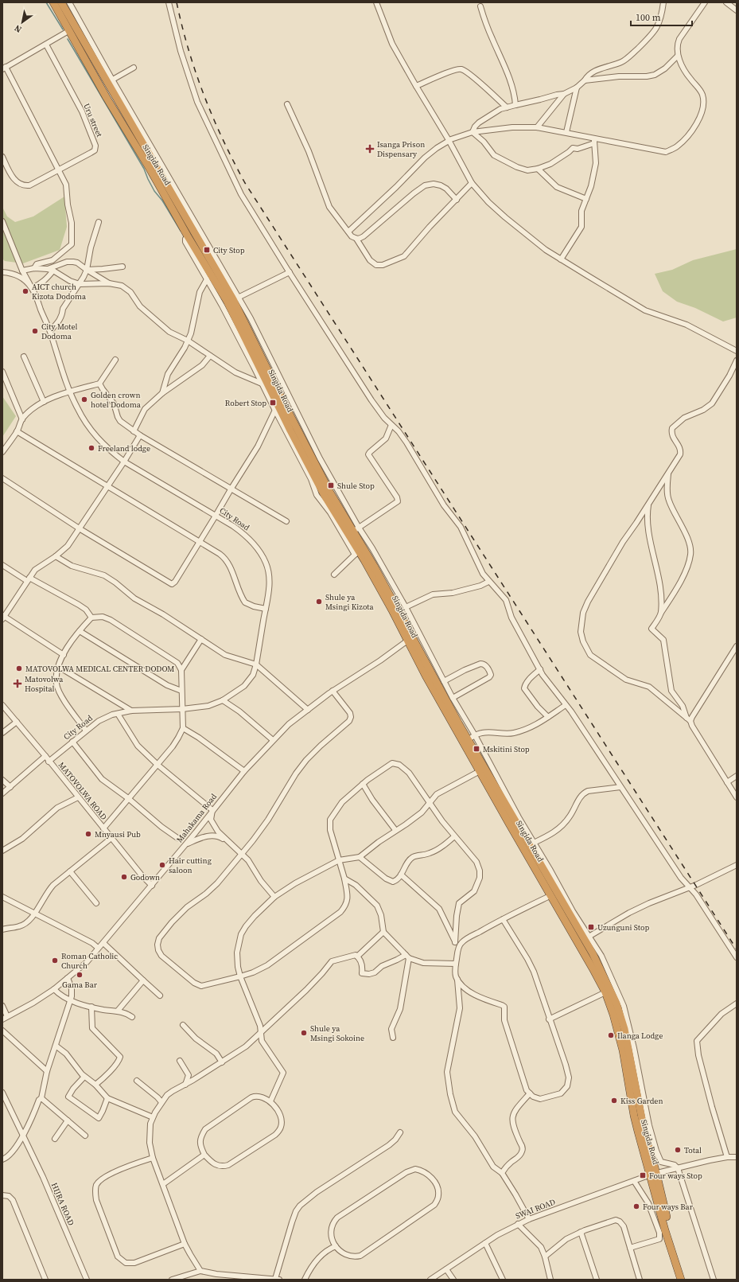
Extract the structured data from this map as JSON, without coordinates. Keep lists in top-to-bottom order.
{
  "streets": {
    "highway": ["Singida Road"],
    "street": [
      "Uru street",
      "City Road",
      "MATOVOLWA ROAD",
      "Mahakama Road",
      "HIJRA ROAD",
      "SWAI ROAD"
    ]
  },
  "crossings": [
    ["Singida Road", "Mahakama Road"],
    ["Singida Road", "SWAI ROAD"],
    ["City Road", "MATOVOLWA ROAD"],
    ["MATOVOLWA ROAD", "Mahakama Road"]
  ],
  "places": {
    "health": ["Isanga Prison Dispensary", "Matovolwa Hospital"],
    "transit": [
      "City Stop",
      "Robert Stop",
      "Shule Stop",
      "Mskitini Stop",
      "Uzunguni Stop",
      "Four ways Stop"
    ],
    "other": [
      "AICT church Kizota Dodoma",
      "City Motel Dodoma",
      "Golden crown hotel Dodoma",
      "Freeland lodge",
      "Shule ya Msingi Kizota",
      "MATOVOLWA MEDICAL CENTER DODOM",
      "Mnyausi Pub",
      "Hair cutting saloon",
      "Godown",
      "Roman Catholic Church",
      "Gama Bar",
      "Shule ya Msingi Sokoine",
      "Ilanga Lodge",
      "Kiss Garden",
      "Total",
      "Four ways Bar"
    ]
  },
  "scale_bar": "100 m",
  "north": "bottom left"
}
